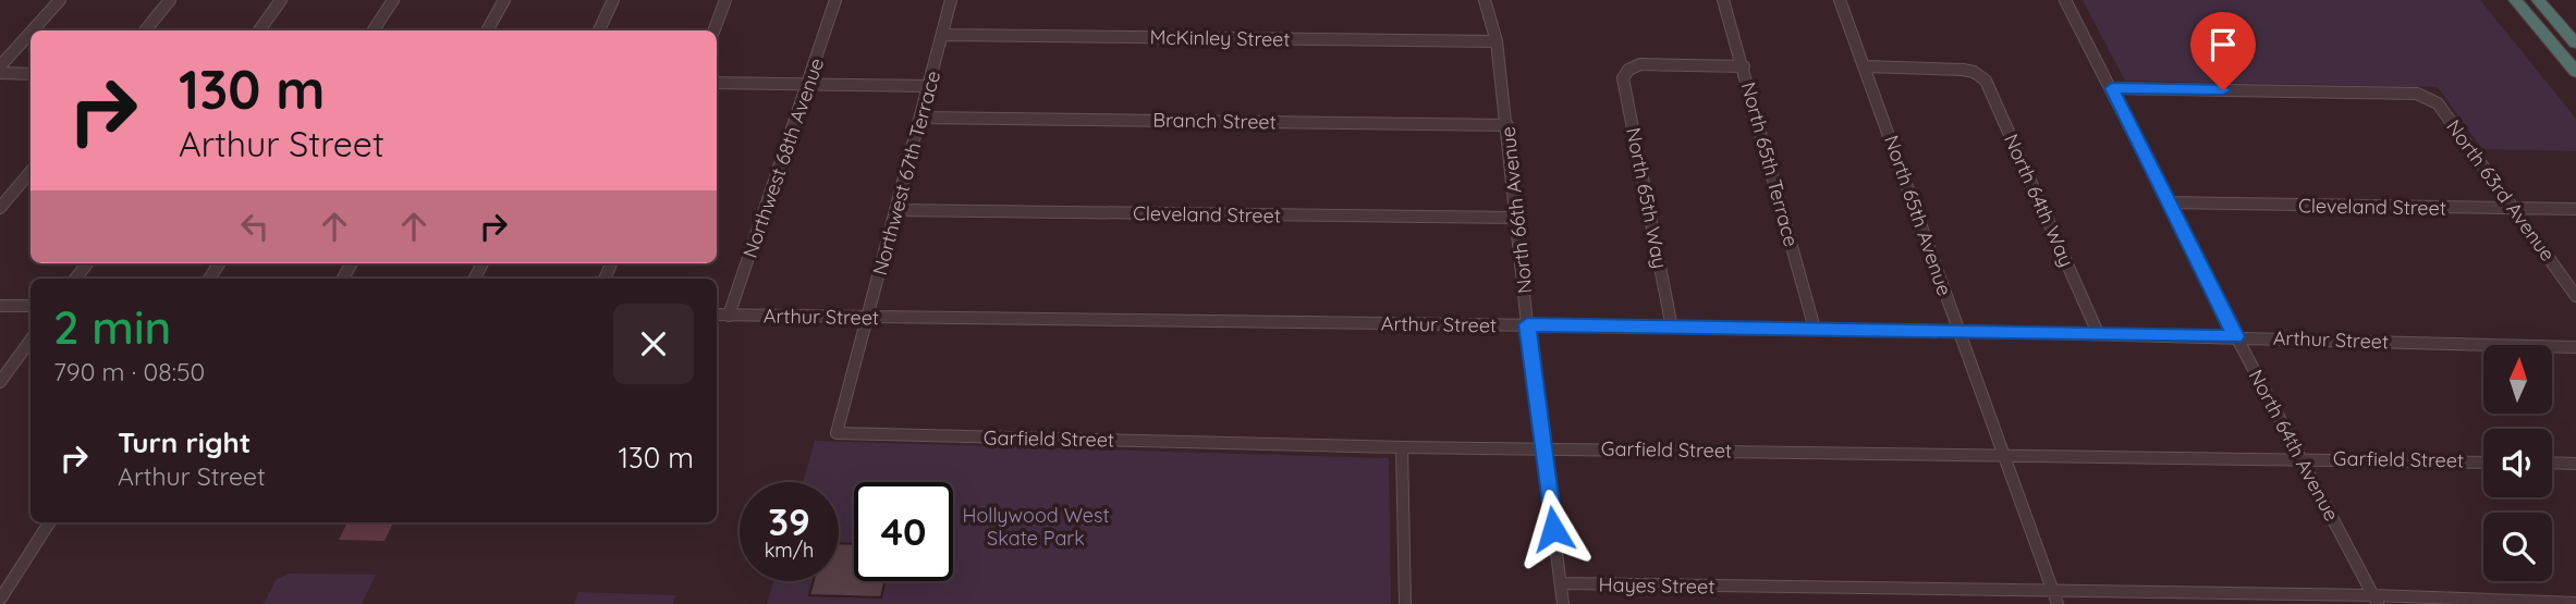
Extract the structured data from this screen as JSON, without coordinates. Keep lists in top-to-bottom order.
{
  "streets": {
    "street": [
      "McKinley Street",
      "Branch Street",
      "Northwest 68th Avenue",
      "North 65th Terrace",
      "Northwest 67th Terrace",
      "North 63rd Avenue",
      "North 65th Way",
      "North 64th Way",
      "Cleveland Street",
      "North 66th Avenue",
      "North 65th Avenue",
      "Arthur Street",
      "Garfield Street",
      "North 64th Avenue",
      "Hayes Street"
    ]
  },
  "crossings": [
    ["McKinley Street", "Northwest 67th Terrace"],
    ["McKinley Street", "North 66th Avenue"],
    ["Branch Street", "Northwest 67th Terrace"],
    ["Branch Street", "North 66th Avenue"],
    ["Northwest 68th Avenue", "Arthur Street"],
    ["North 65th Terrace", "North 65th Way"],
    ["North 65th Terrace", "Arthur Street"],
    ["Northwest 67th Terrace", "Cleveland Street"],
    ["Northwest 67th Terrace", "Arthur Street"],
    ["Northwest 67th Terrace", "Garfield Street"],
    ["North 63rd Avenue", "Cleveland Street"],
    ["North 63rd Avenue", "North 64th Avenue"],
    ["North 65th Way", "Arthur Street"],
    ["North 64th Way", "North 65th Avenue"],
    ["North 64th Way", "Arthur Street"],
    ["Cleveland Street", "North 66th Avenue"],
    ["Cleveland Street", "North 64th Avenue"],
    ["North 66th Avenue", "Arthur Street"],
    ["North 66th Avenue", "Garfield Street"],
    ["North 66th Avenue", "Hayes Street"],
    ["North 65th Avenue", "Arthur Street"],
    ["North 65th Avenue", "Garfield Street"],
    ["North 65th Avenue", "Hayes Street"],
    ["Arthur Street", "North 64th Avenue"],
    ["Garfield Street", "North 64th Avenue"],
    ["North 64th Avenue", "Hayes Street"]
  ],
  "parks": ["Hollywood West Skate Park"],
  "north": "top",
  "page": {
    "turn": ["130 m", "Arthur Street"],
    "heading": ["2 min", "790 m · 08:50"],
    "list": [
      {
        "name": "Turn right",
        "note": "Arthur Street",
        "value": "130 m"
      }
    ],
    "speed": "39 km/h",
    "limit": "40"
  }
}
